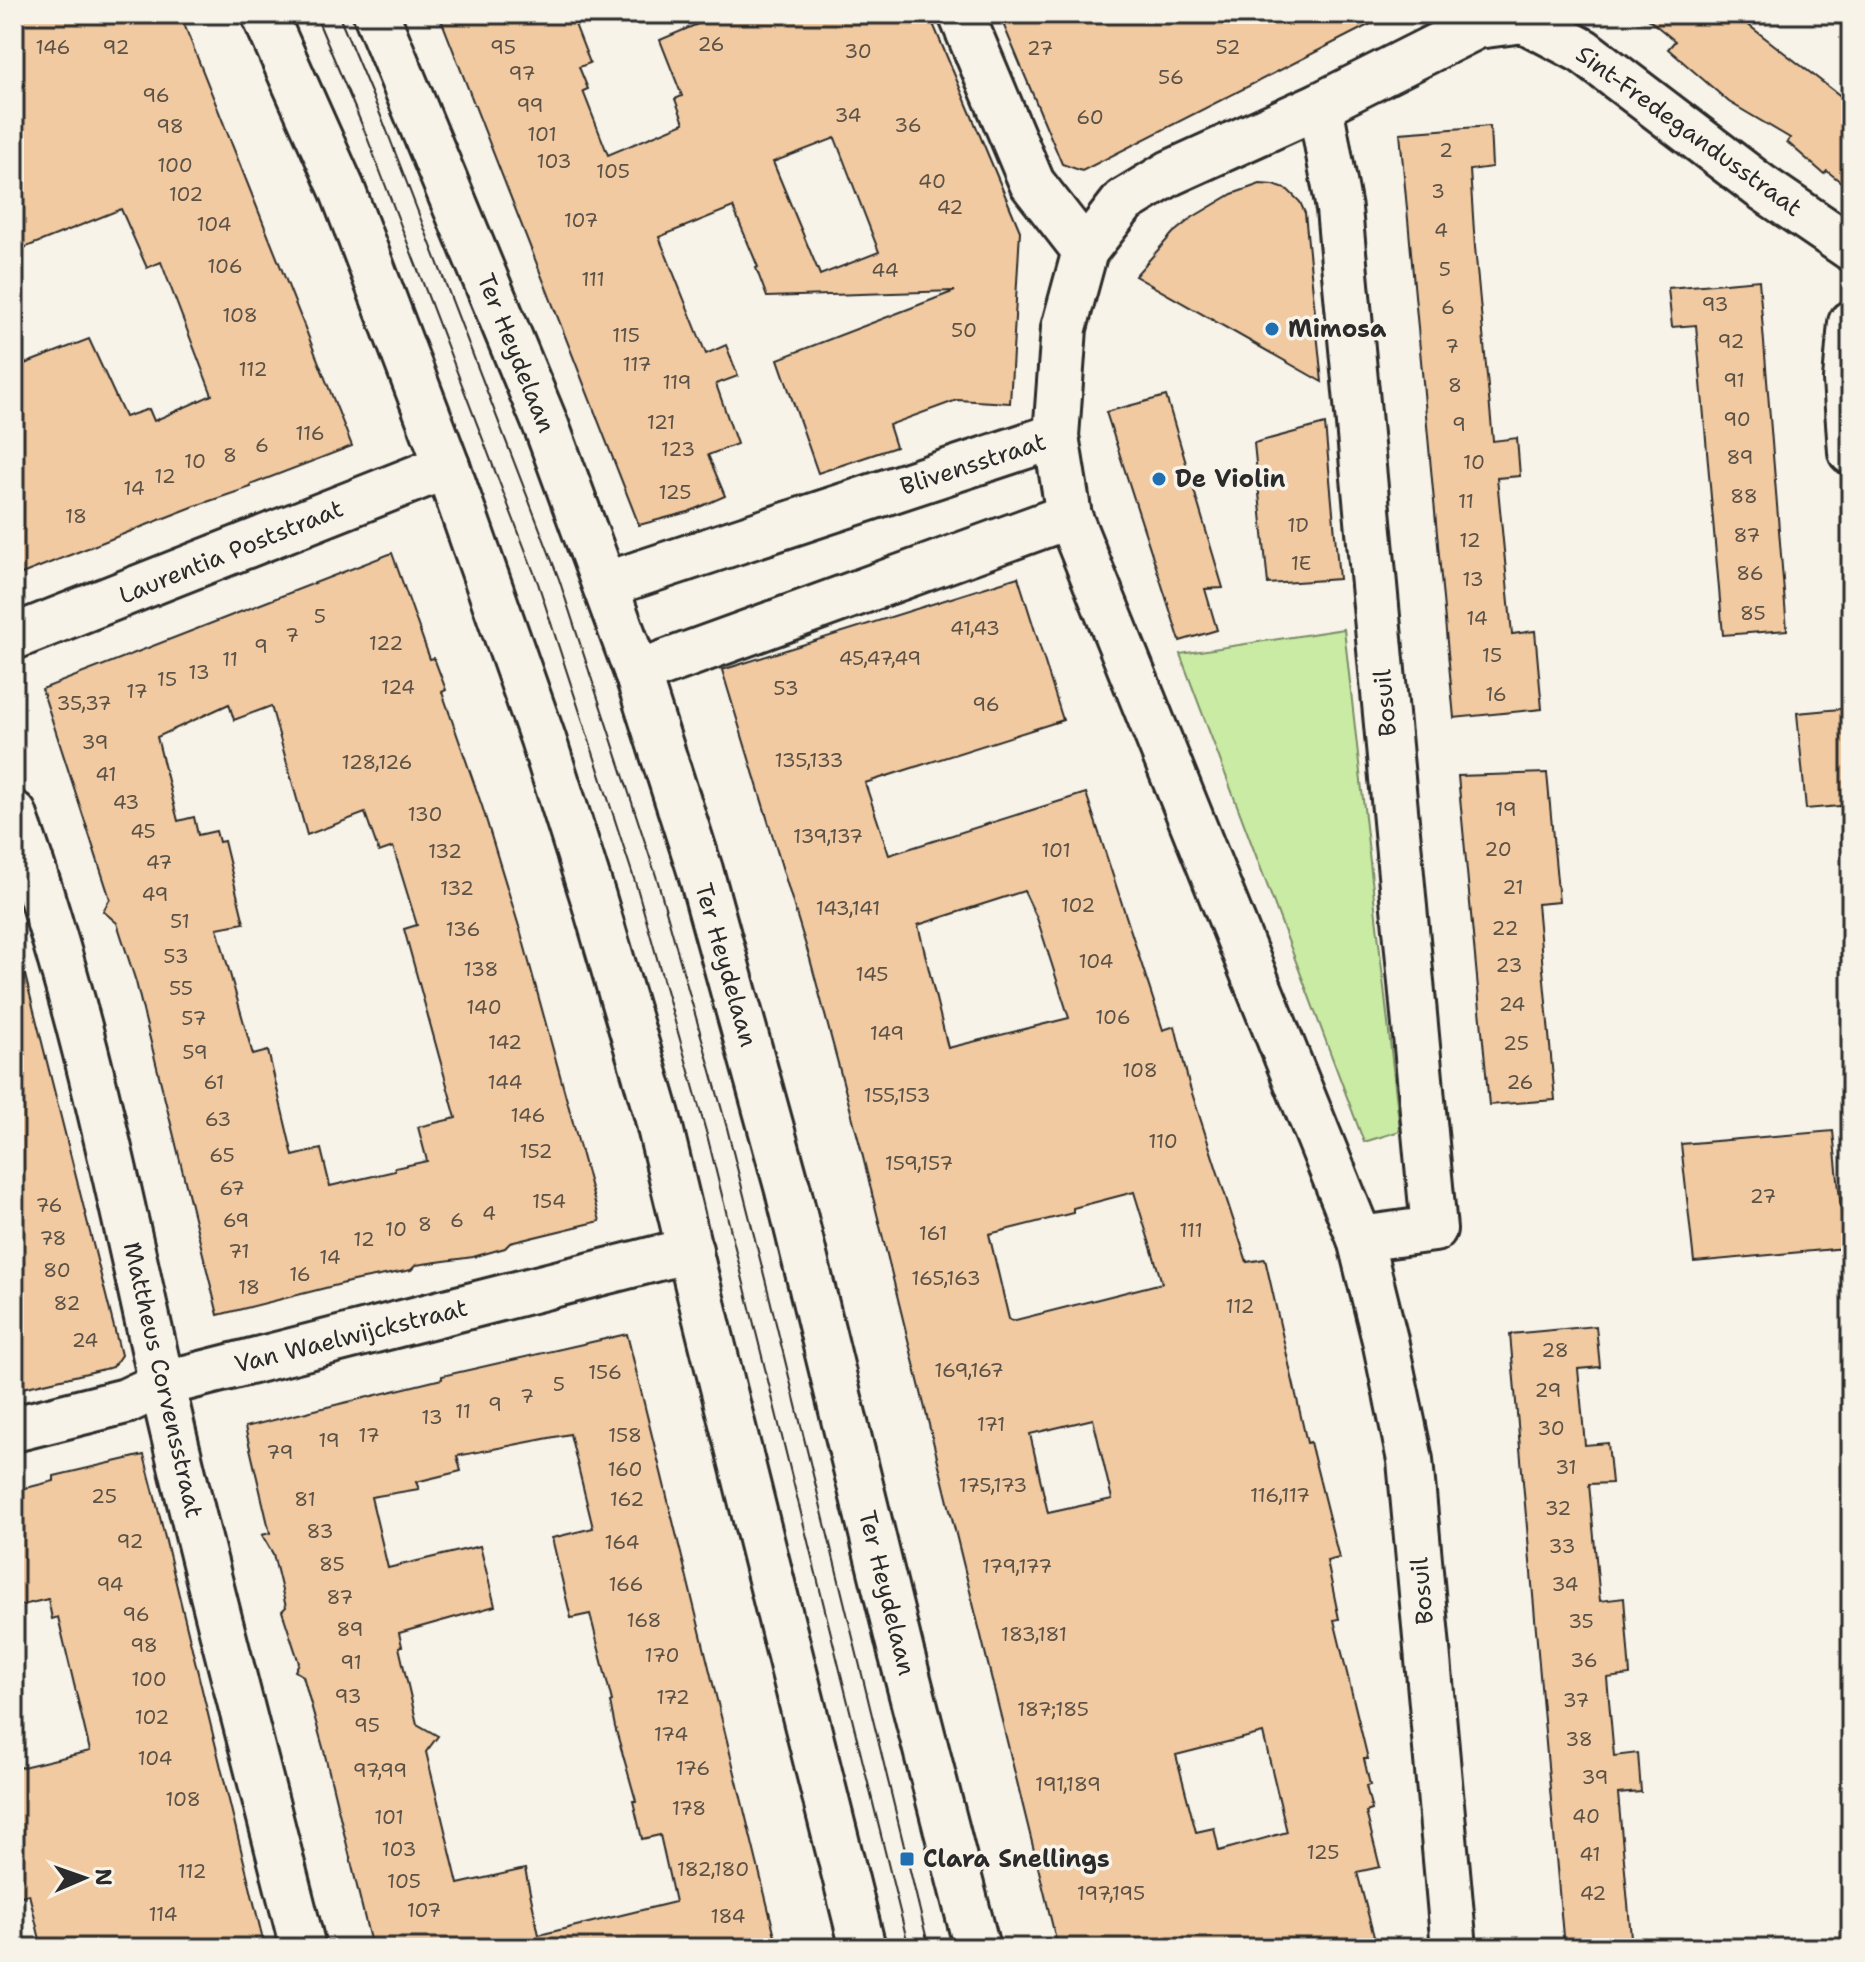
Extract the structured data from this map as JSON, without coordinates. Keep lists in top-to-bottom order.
{
  "streets": {
    "street": [
      "Sint-Fredegandusstraat",
      "Ter Heydelaan",
      "Blivensstraat",
      "Laurentia Poststraat",
      "Bosuil",
      "Van Waelwijckstraat",
      "Mattheus Corvensstraat"
    ]
  },
  "crossings": [
    ["Ter Heydelaan", "Blivensstraat"],
    ["Blivensstraat", "Bosuil"],
    ["Van Waelwijckstraat", "Mattheus Corvensstraat"]
  ],
  "places": {
    "other": ["Mimosa", "De Violin"],
    "transit": ["Clara Snellings"]
  },
  "house_numbers": [
    "26",
    "146",
    "92",
    "95",
    "52",
    "27",
    "30",
    "97",
    "56",
    "96",
    "99",
    "34",
    "60",
    "36",
    "98",
    "101",
    "2",
    "103",
    "100",
    "105",
    "40",
    "3",
    "102",
    "42",
    "107",
    "104",
    "4",
    "106",
    "5",
    "44",
    "111",
    "93",
    "6",
    "108",
    "50",
    "115",
    "92",
    "7",
    "117",
    "112",
    "91",
    "119",
    "8",
    "90",
    "121",
    "9",
    "116",
    "6",
    "123",
    "8",
    "89",
    "10",
    "10",
    "12",
    "14",
    "125",
    "88",
    "11",
    "18",
    "1D",
    "87",
    "12",
    "1E",
    "86",
    "13",
    "85",
    "5",
    "14",
    "41,43",
    "7",
    "122",
    "9",
    "15",
    "45,47,49",
    "11",
    "13",
    "15",
    "124",
    "53",
    "17",
    "16",
    "35,37",
    "96",
    "39",
    "135,133",
    "128,126",
    "41",
    "43",
    "19",
    "130",
    "45",
    "139,137",
    "20",
    "101",
    "132",
    "47",
    "21",
    "132",
    "49",
    "102",
    "143,141",
    "51",
    "22",
    "136",
    "53",
    "104",
    "23",
    "138",
    "145",
    "55",
    "24",
    "140",
    "106",
    "57",
    "149",
    "142",
    "25",
    "59",
    "108",
    "61",
    "144",
    "26",
    "155,153",
    "146",
    "63",
    "110",
    "152",
    "65",
    "159,157",
    "67",
    "27",
    "154",
    "76",
    "4",
    "69",
    "6",
    "8",
    "10",
    "111",
    "161",
    "78",
    "12",
    "71",
    "14",
    "80",
    "16",
    "165,163",
    "18",
    "82",
    "112",
    "24",
    "28",
    "169,167",
    "156",
    "5",
    "29",
    "7",
    "9",
    "11",
    "13",
    "171",
    "30",
    "17",
    "158",
    "19",
    "79",
    "31",
    "160",
    "175,173",
    "116,117",
    "25",
    "81",
    "162",
    "32",
    "83",
    "92",
    "164",
    "33",
    "85",
    "179,177",
    "94",
    "166",
    "34",
    "87",
    "96",
    "168",
    "35",
    "89",
    "183,181",
    "98",
    "170",
    "36",
    "91",
    "100",
    "93",
    "172",
    "37",
    "187;185",
    "102",
    "95",
    "174",
    "38",
    "104",
    "176",
    "97,99",
    "39",
    "191,189",
    "108",
    "178",
    "40",
    "101",
    "103",
    "125",
    "41",
    "182,180",
    "112",
    "105",
    "197,195",
    "42",
    "107",
    "114",
    "184"
  ],
  "north": "right"
}
